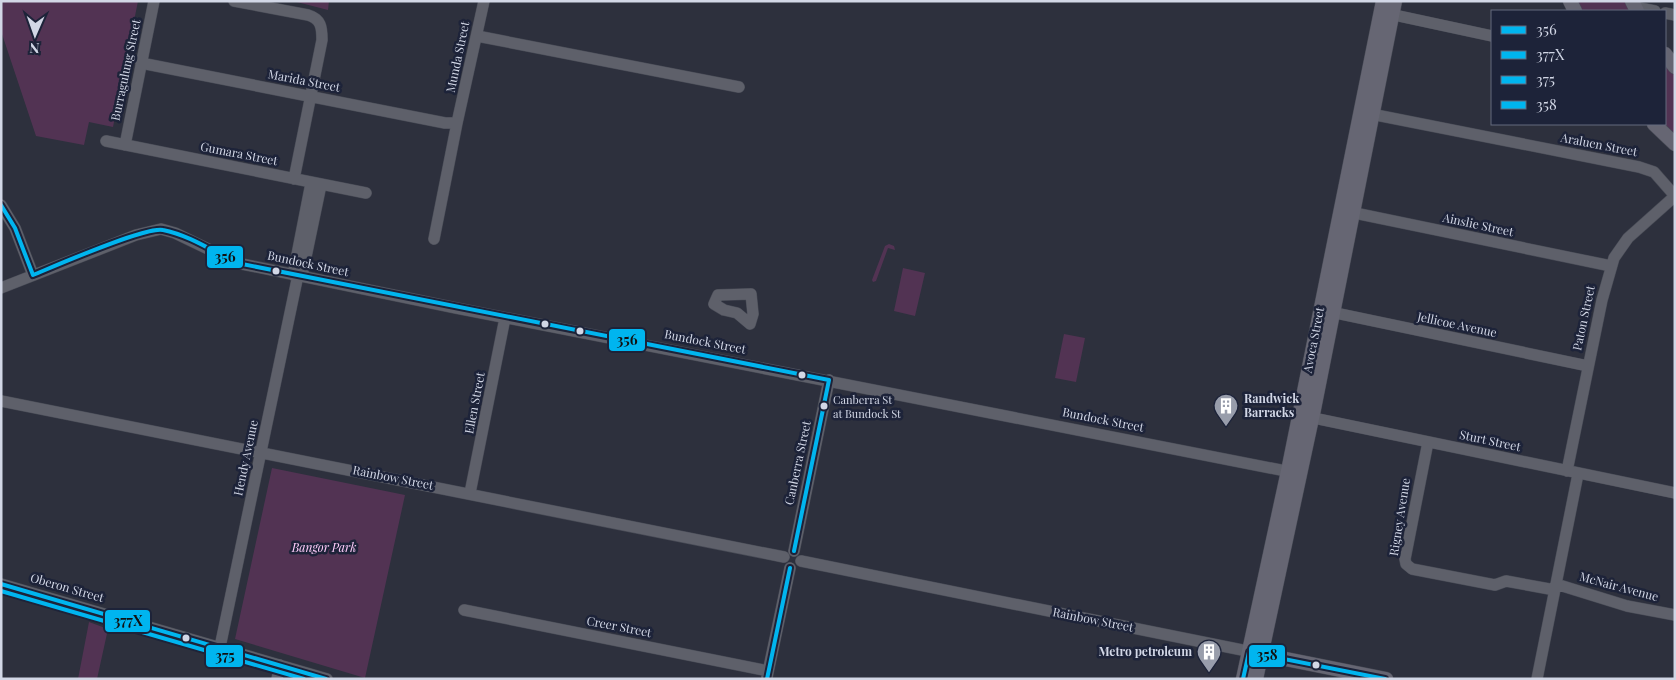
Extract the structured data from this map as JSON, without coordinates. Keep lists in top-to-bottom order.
{
  "streets": {
    "main road": ["Avoca Street", "Rainbow Street"],
    "street": [
      "Munda Street",
      "Burragulung Street",
      "Marida Street",
      "Araluen Street",
      "Gumara Street",
      "Ainslie Street",
      "Bundock Street",
      "Paton Street",
      "Jellicoe Avenue",
      "Ellen Street",
      "Sturt Street",
      "Hendy Avenue",
      "Canberra Street",
      "Rigney Avenue",
      "McNair Avenue",
      "Oberon Street",
      "Creer Street"
    ]
  },
  "crossings": [
    ["Munda Street", "Marida Street"],
    ["Burragulung Street", "Marida Street"],
    ["Burragulung Street", "Gumara Street"],
    ["Araluen Street", "Paton Street"],
    ["Araluen Street", "Avoca Street"],
    ["Gumara Street", "Hendy Avenue"],
    ["Ainslie Street", "Paton Street"],
    ["Ainslie Street", "Avoca Street"],
    ["Bundock Street", "Avoca Street"],
    ["Bundock Street", "Ellen Street"],
    ["Bundock Street", "Hendy Avenue"],
    ["Bundock Street", "Canberra Street"],
    ["Paton Street", "Jellicoe Avenue"],
    ["Paton Street", "Sturt Street"],
    ["Paton Street", "Rigney Avenue"],
    ["Paton Street", "McNair Avenue"],
    ["Jellicoe Avenue", "Avoca Street"],
    ["Avoca Street", "Sturt Street"],
    ["Avoca Street", "Rainbow Street"],
    ["Ellen Street", "Rainbow Street"],
    ["Sturt Street", "Rigney Avenue"],
    ["Hendy Avenue", "Rainbow Street"],
    ["Hendy Avenue", "Oberon Street"],
    ["Canberra Street", "Rainbow Street"],
    ["Rigney Avenue", "McNair Avenue"]
  ],
  "parks": ["Bangor Park"],
  "places": {
    "other": ["Canberra St at Bundock St"],
    "building": ["Randwick Barracks", "Metro petroleum"]
  },
  "lines": [
    "transit line 356",
    "transit line 377X",
    "transit line 375",
    "transit line 358"
  ],
  "legend": [
    "356",
    "377X",
    "375",
    "358"
  ],
  "north": "bottom"
}
